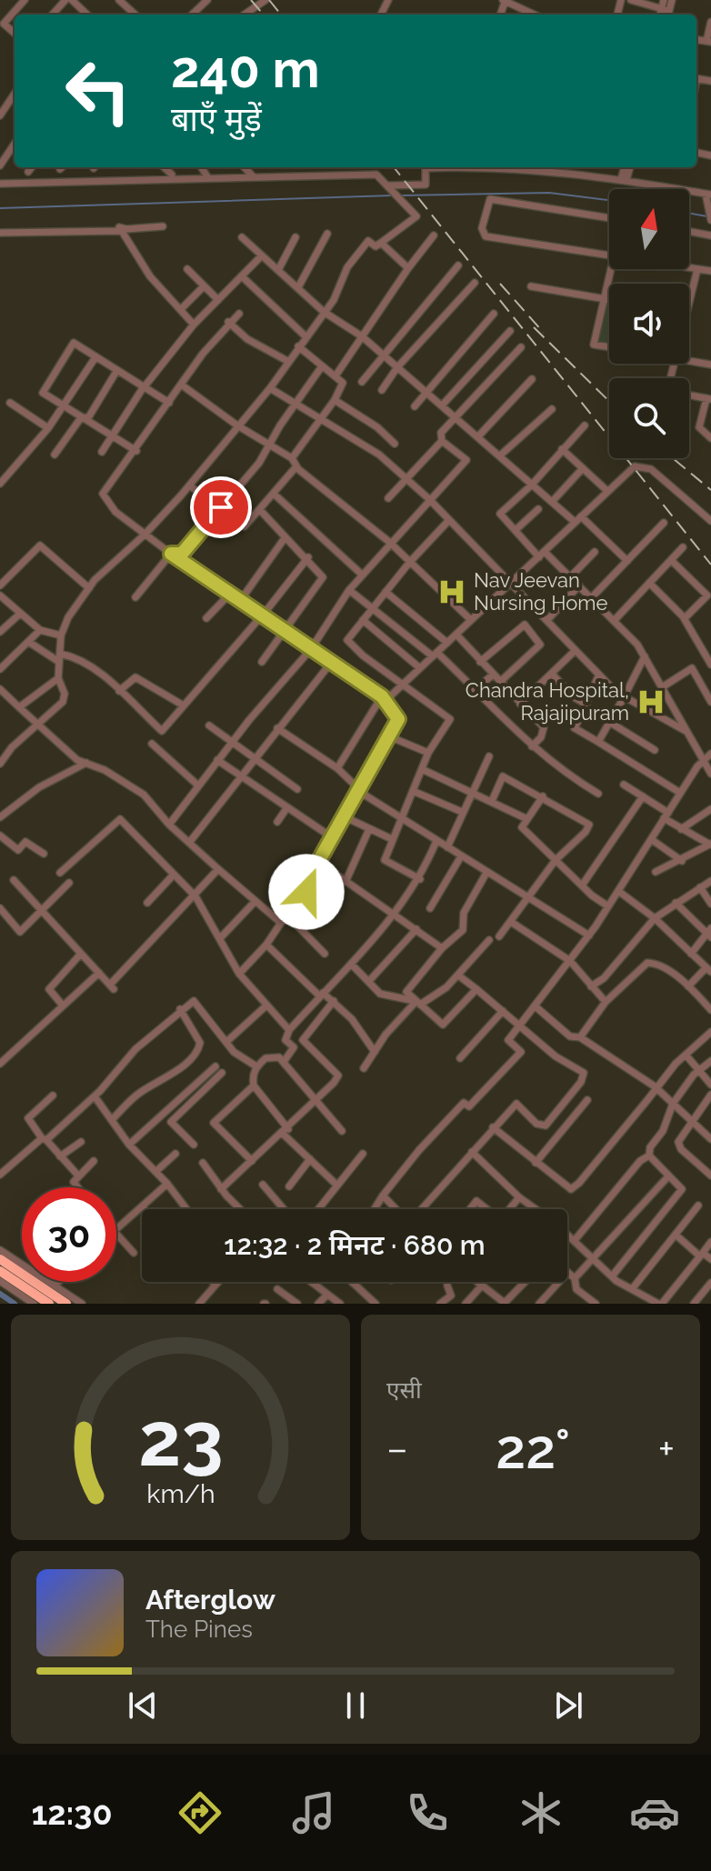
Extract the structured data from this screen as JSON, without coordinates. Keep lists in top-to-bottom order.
{
  "places": {
    "hospital": ["Nav Jeevan Nursing Home", "Chandra Hospital, Rajajipuram"]
  },
  "north": "top",
  "page": {
    "turn": ["240 m", "बाएँ मुड़ें"],
    "limit": "30",
    "trip": "12:32 · 2 मिनट · 680 m",
    "tile": "एसी",
    "heat": ["−", "22°", "+"],
    "song": ["Afterglow", "The Pines"],
    "tabs": "12:30",
    "gauge": ["23", "km/h"]
  }
}
